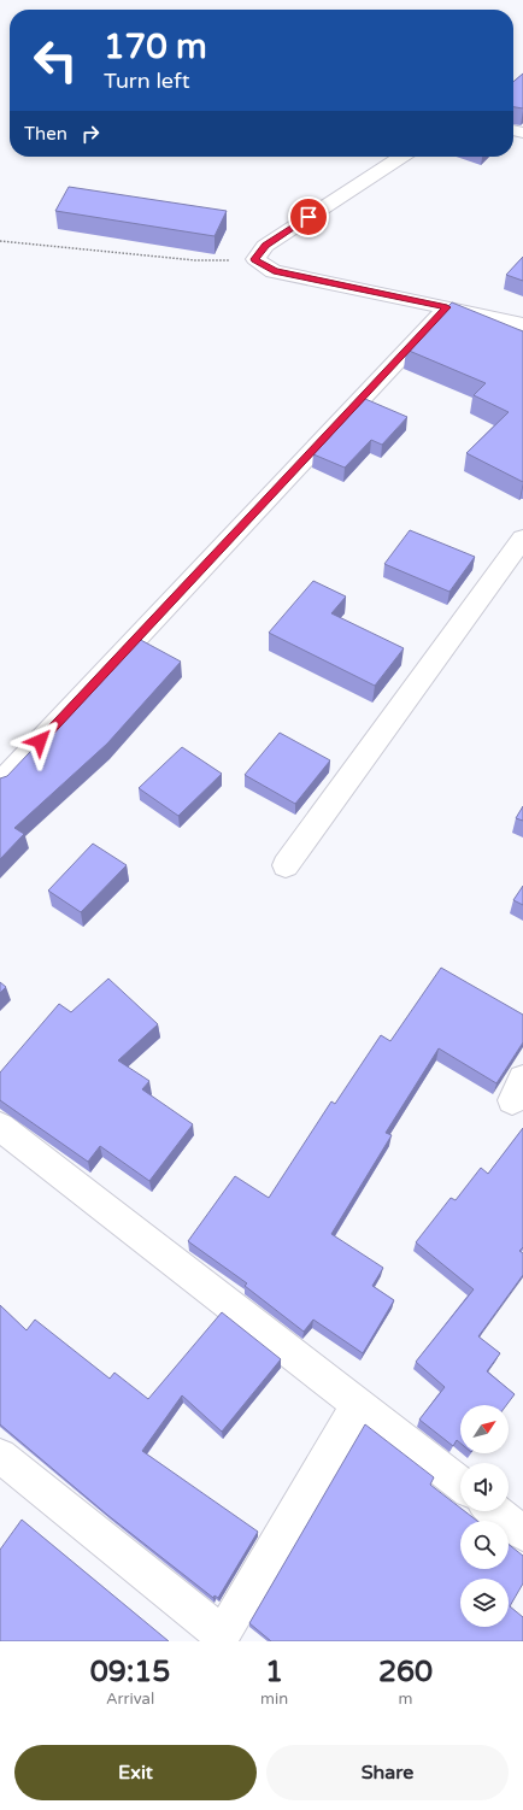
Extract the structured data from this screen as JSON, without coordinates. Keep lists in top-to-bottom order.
{
  "north": "top right",
  "page": {
    "turn": ["170 m", "Turn left"],
    "then": "Then",
    "eta": [
      "09:15",
      "Arrival",
      "1",
      "min",
      "260",
      "m"
    ],
    "buttons": ["Exit", "Share"]
  }
}
